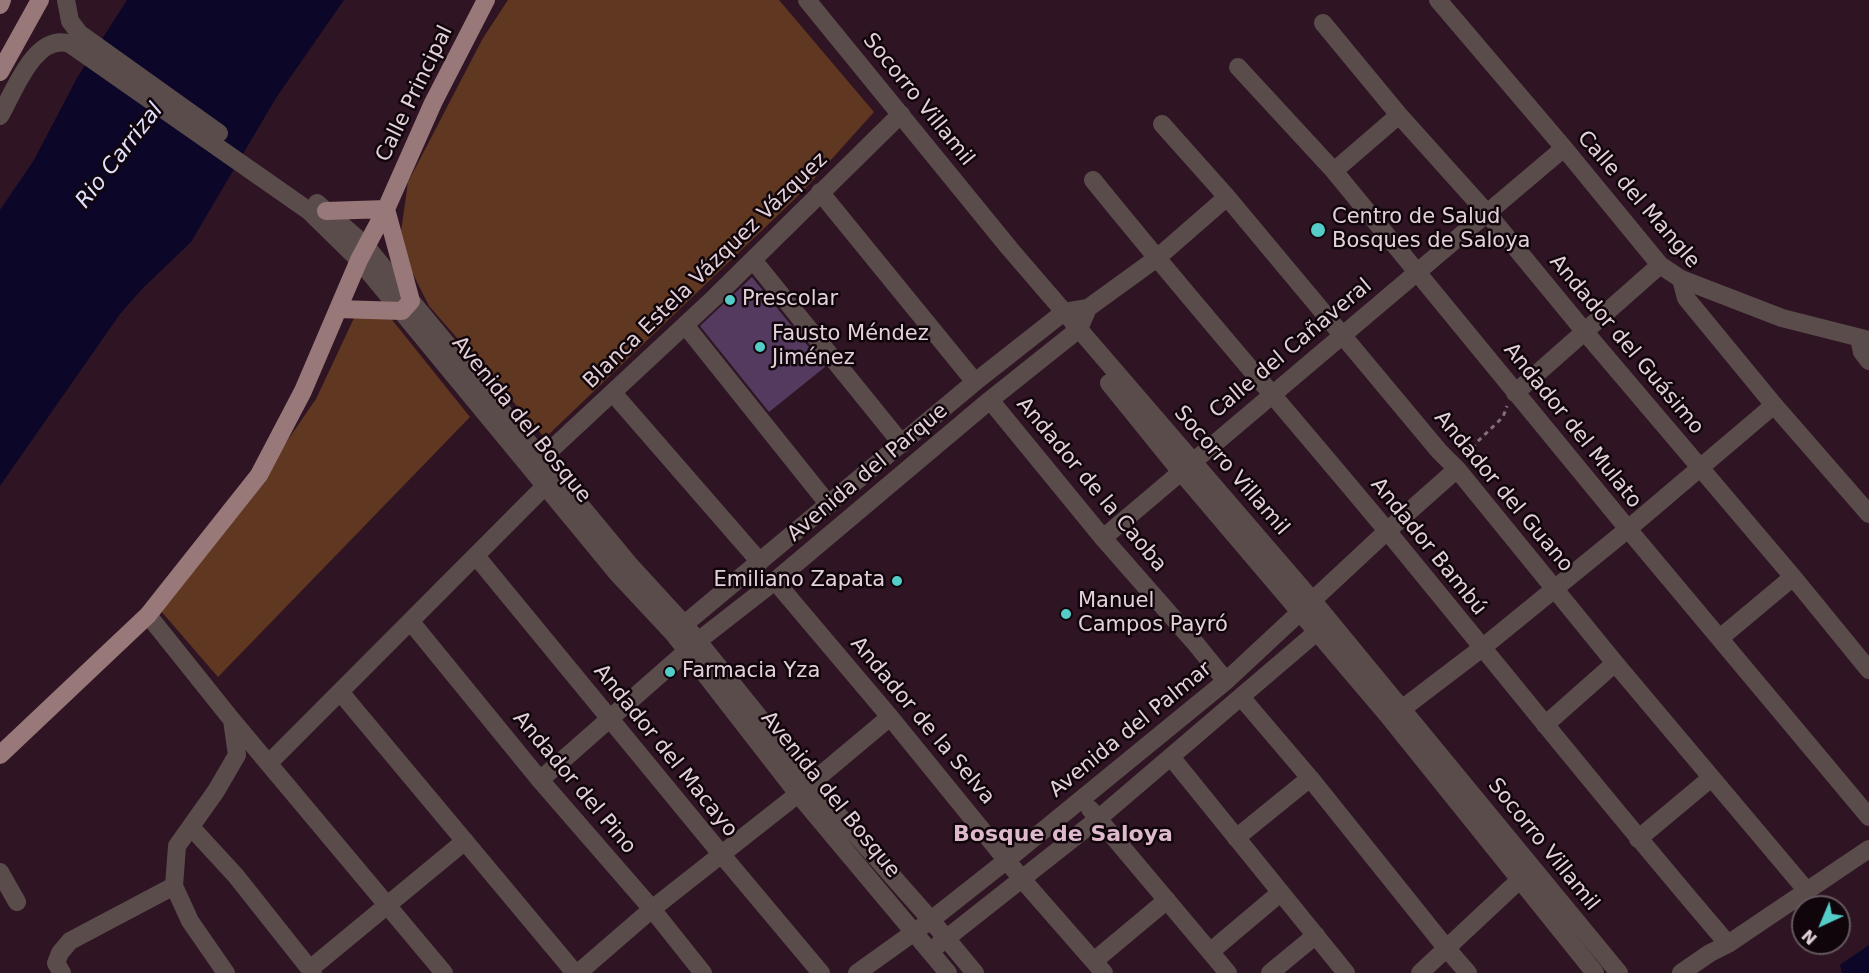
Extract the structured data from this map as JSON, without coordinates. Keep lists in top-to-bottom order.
{
  "streets": {
    "main road": ["Calle Principal"],
    "street": [
      "Socorro Villamil",
      "Calle del Mangle",
      "Blanca Estela Vázquez Vázquez",
      "Andador del Guásimo",
      "Calle del Cañaveral",
      "Avenida del Bosque",
      "Andador del Mulato",
      "Avenida del Parque",
      "Andador de la Caoba",
      "Andador del Guano",
      "Andador Bambú",
      "Andador de la Selva",
      "Avenida del Palmar",
      "Andador del Macayo",
      "Andador del Pino"
    ]
  },
  "crossings": [
    ["Calle Principal", "Avenida del Bosque"],
    ["Socorro Villamil", "Blanca Estela Vázquez Vázquez"],
    ["Socorro Villamil", "Calle del Cañaveral"],
    ["Socorro Villamil", "Avenida del Parque"],
    ["Socorro Villamil", "Avenida del Palmar"],
    ["Calle del Mangle", "Calle del Cañaveral"],
    ["Blanca Estela Vázquez Vázquez", "Avenida del Bosque"],
    ["Andador del Guásimo", "Calle del Cañaveral"],
    ["Calle del Cañaveral", "Andador del Mulato"],
    ["Calle del Cañaveral", "Andador de la Caoba"],
    ["Calle del Cañaveral", "Andador del Guano"],
    ["Calle del Cañaveral", "Andador Bambú"],
    ["Avenida del Bosque", "Avenida del Parque"],
    ["Avenida del Bosque", "Avenida del Palmar"],
    ["Avenida del Parque", "Andador de la Caoba"],
    ["Avenida del Parque", "Andador de la Selva"],
    ["Avenida del Parque", "Andador del Macayo"],
    ["Avenida del Parque", "Andador del Pino"],
    ["Andador de la Caoba", "Avenida del Palmar"],
    ["Andador del Guano", "Avenida del Palmar"],
    ["Andador Bambú", "Avenida del Palmar"],
    ["Andador de la Selva", "Avenida del Palmar"]
  ],
  "districts": ["Bosque de Saloya"],
  "water": ["Rio Carrizal"],
  "places": [
    "Centro de Salud Bosques de Saloya",
    "Prescolar",
    "Fausto Méndez Jiménez",
    "Emiliano Zapata",
    "Manuel Campos Payró",
    "Farmacia Yza"
  ],
  "north": "bottom left"
}
